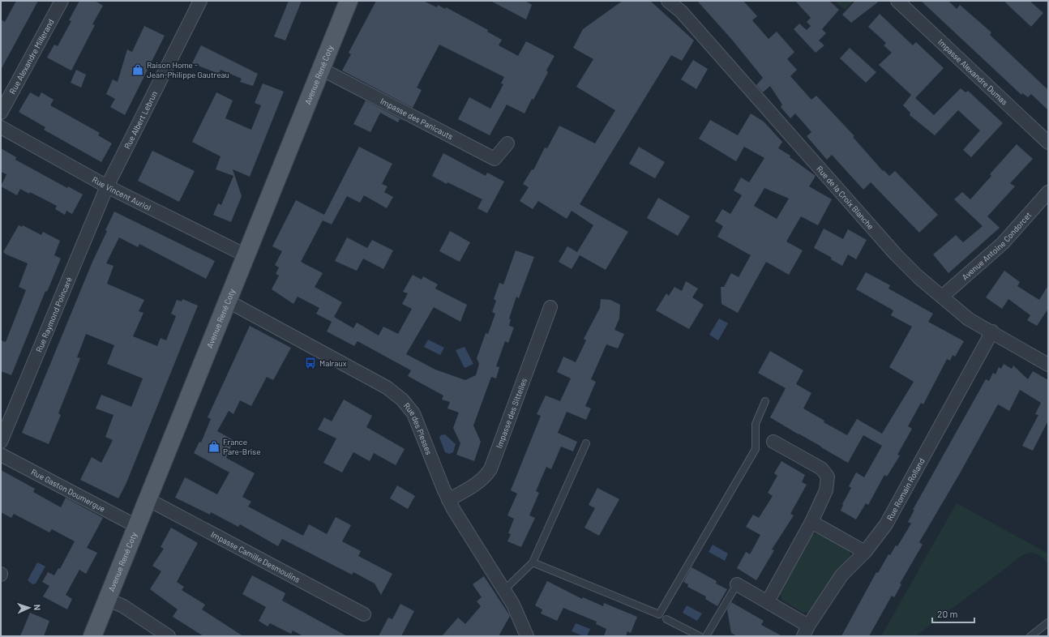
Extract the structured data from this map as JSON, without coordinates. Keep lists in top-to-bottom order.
{
  "streets": {
    "main road": ["Avenue René Coty"],
    "street": [
      "Rue Alexandre Millerand",
      "Impasse Alexandre Dumas",
      "Impasse des Panicauts",
      "Rue Albert Lebrun",
      "Rue Vincent Auriol",
      "Rue de la Croix Blanche",
      "Avenue Antoine Condorcet",
      "Rue Raymond Poincaré",
      "Impasse des Sittelles",
      "Rue des Plesses",
      "Rue Romain Rolland",
      "Rue Gaston Doumergue",
      "Impasse Camille Desmoulins"
    ]
  },
  "crossings": [
    ["Avenue René Coty", "Impasse des Panicauts"],
    ["Avenue René Coty", "Rue Vincent Auriol"],
    ["Avenue René Coty", "Rue des Plesses"],
    ["Avenue René Coty", "Rue Gaston Doumergue"],
    ["Avenue René Coty", "Impasse Camille Desmoulins"],
    ["Rue Albert Lebrun", "Rue Vincent Auriol"],
    ["Rue Albert Lebrun", "Rue Raymond Poincaré"],
    ["Rue Vincent Auriol", "Rue Raymond Poincaré"],
    ["Rue de la Croix Blanche", "Avenue Antoine Condorcet"],
    ["Rue de la Croix Blanche", "Rue Romain Rolland"],
    ["Impasse des Sittelles", "Rue des Plesses"]
  ],
  "places": {
    "shop": ["Raison Home - Jean-Philippe Gautreau", "France Pare-Brise"],
    "bus stop": ["Malraux"]
  },
  "scale_bar": "20 m",
  "north": "right"
}
